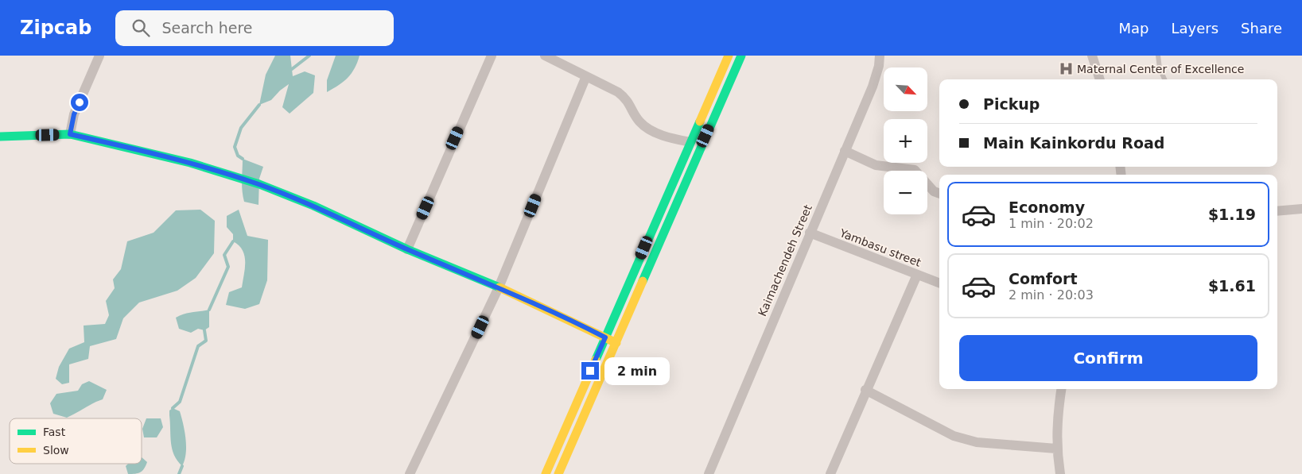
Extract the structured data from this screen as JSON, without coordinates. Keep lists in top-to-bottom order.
{
  "streets": {
    "street": ["Yambasu street", "Kaimachendeh Street"]
  },
  "crossings": [
    ["Yambasu street", "Kaimachendeh Street"]
  ],
  "places": {
    "hospital": ["Maternal Center of Excellence"]
  },
  "legend": ["Fast", "Slow"],
  "north": "bottom right",
  "page": {
    "header": "Zipcab",
    "search": "Search here",
    "nav": ["Map", "Layers", "Share"],
    "map_buttons": ["+", "−"],
    "banner": ["Pickup", "Main Kainkordu Road"],
    "list": [
      {
        "name": "Economy",
        "note": "1 min · 20:02",
        "value": "$1.19"
      },
      {
        "name": "Comfort",
        "note": "2 min · 20:03",
        "value": "$1.61"
      }
    ],
    "buttons": "Confirm",
    "bubble": "2 min"
  }
}
